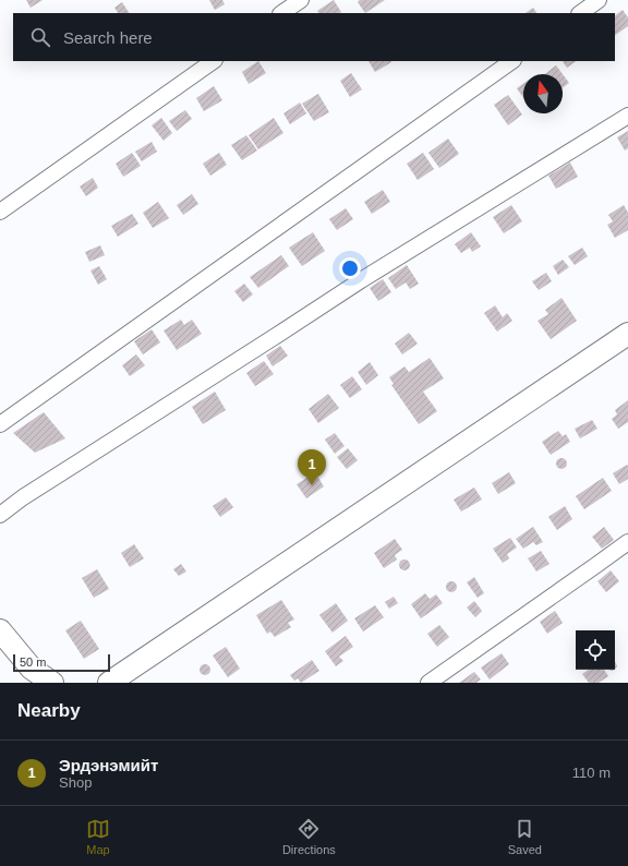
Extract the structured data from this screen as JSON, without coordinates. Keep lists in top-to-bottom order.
{
  "scale_bar": "50 m",
  "north": "top",
  "page": {
    "search": "Search here",
    "pins": "1",
    "scale": "50 m",
    "heading": "Nearby",
    "list": [
      {
        "mark": "1",
        "name": "Эрдэнэмийт",
        "note": "Shop",
        "value": "110 m"
      }
    ],
    "nav": ["Map", "Directions", "Saved"]
  }
}
